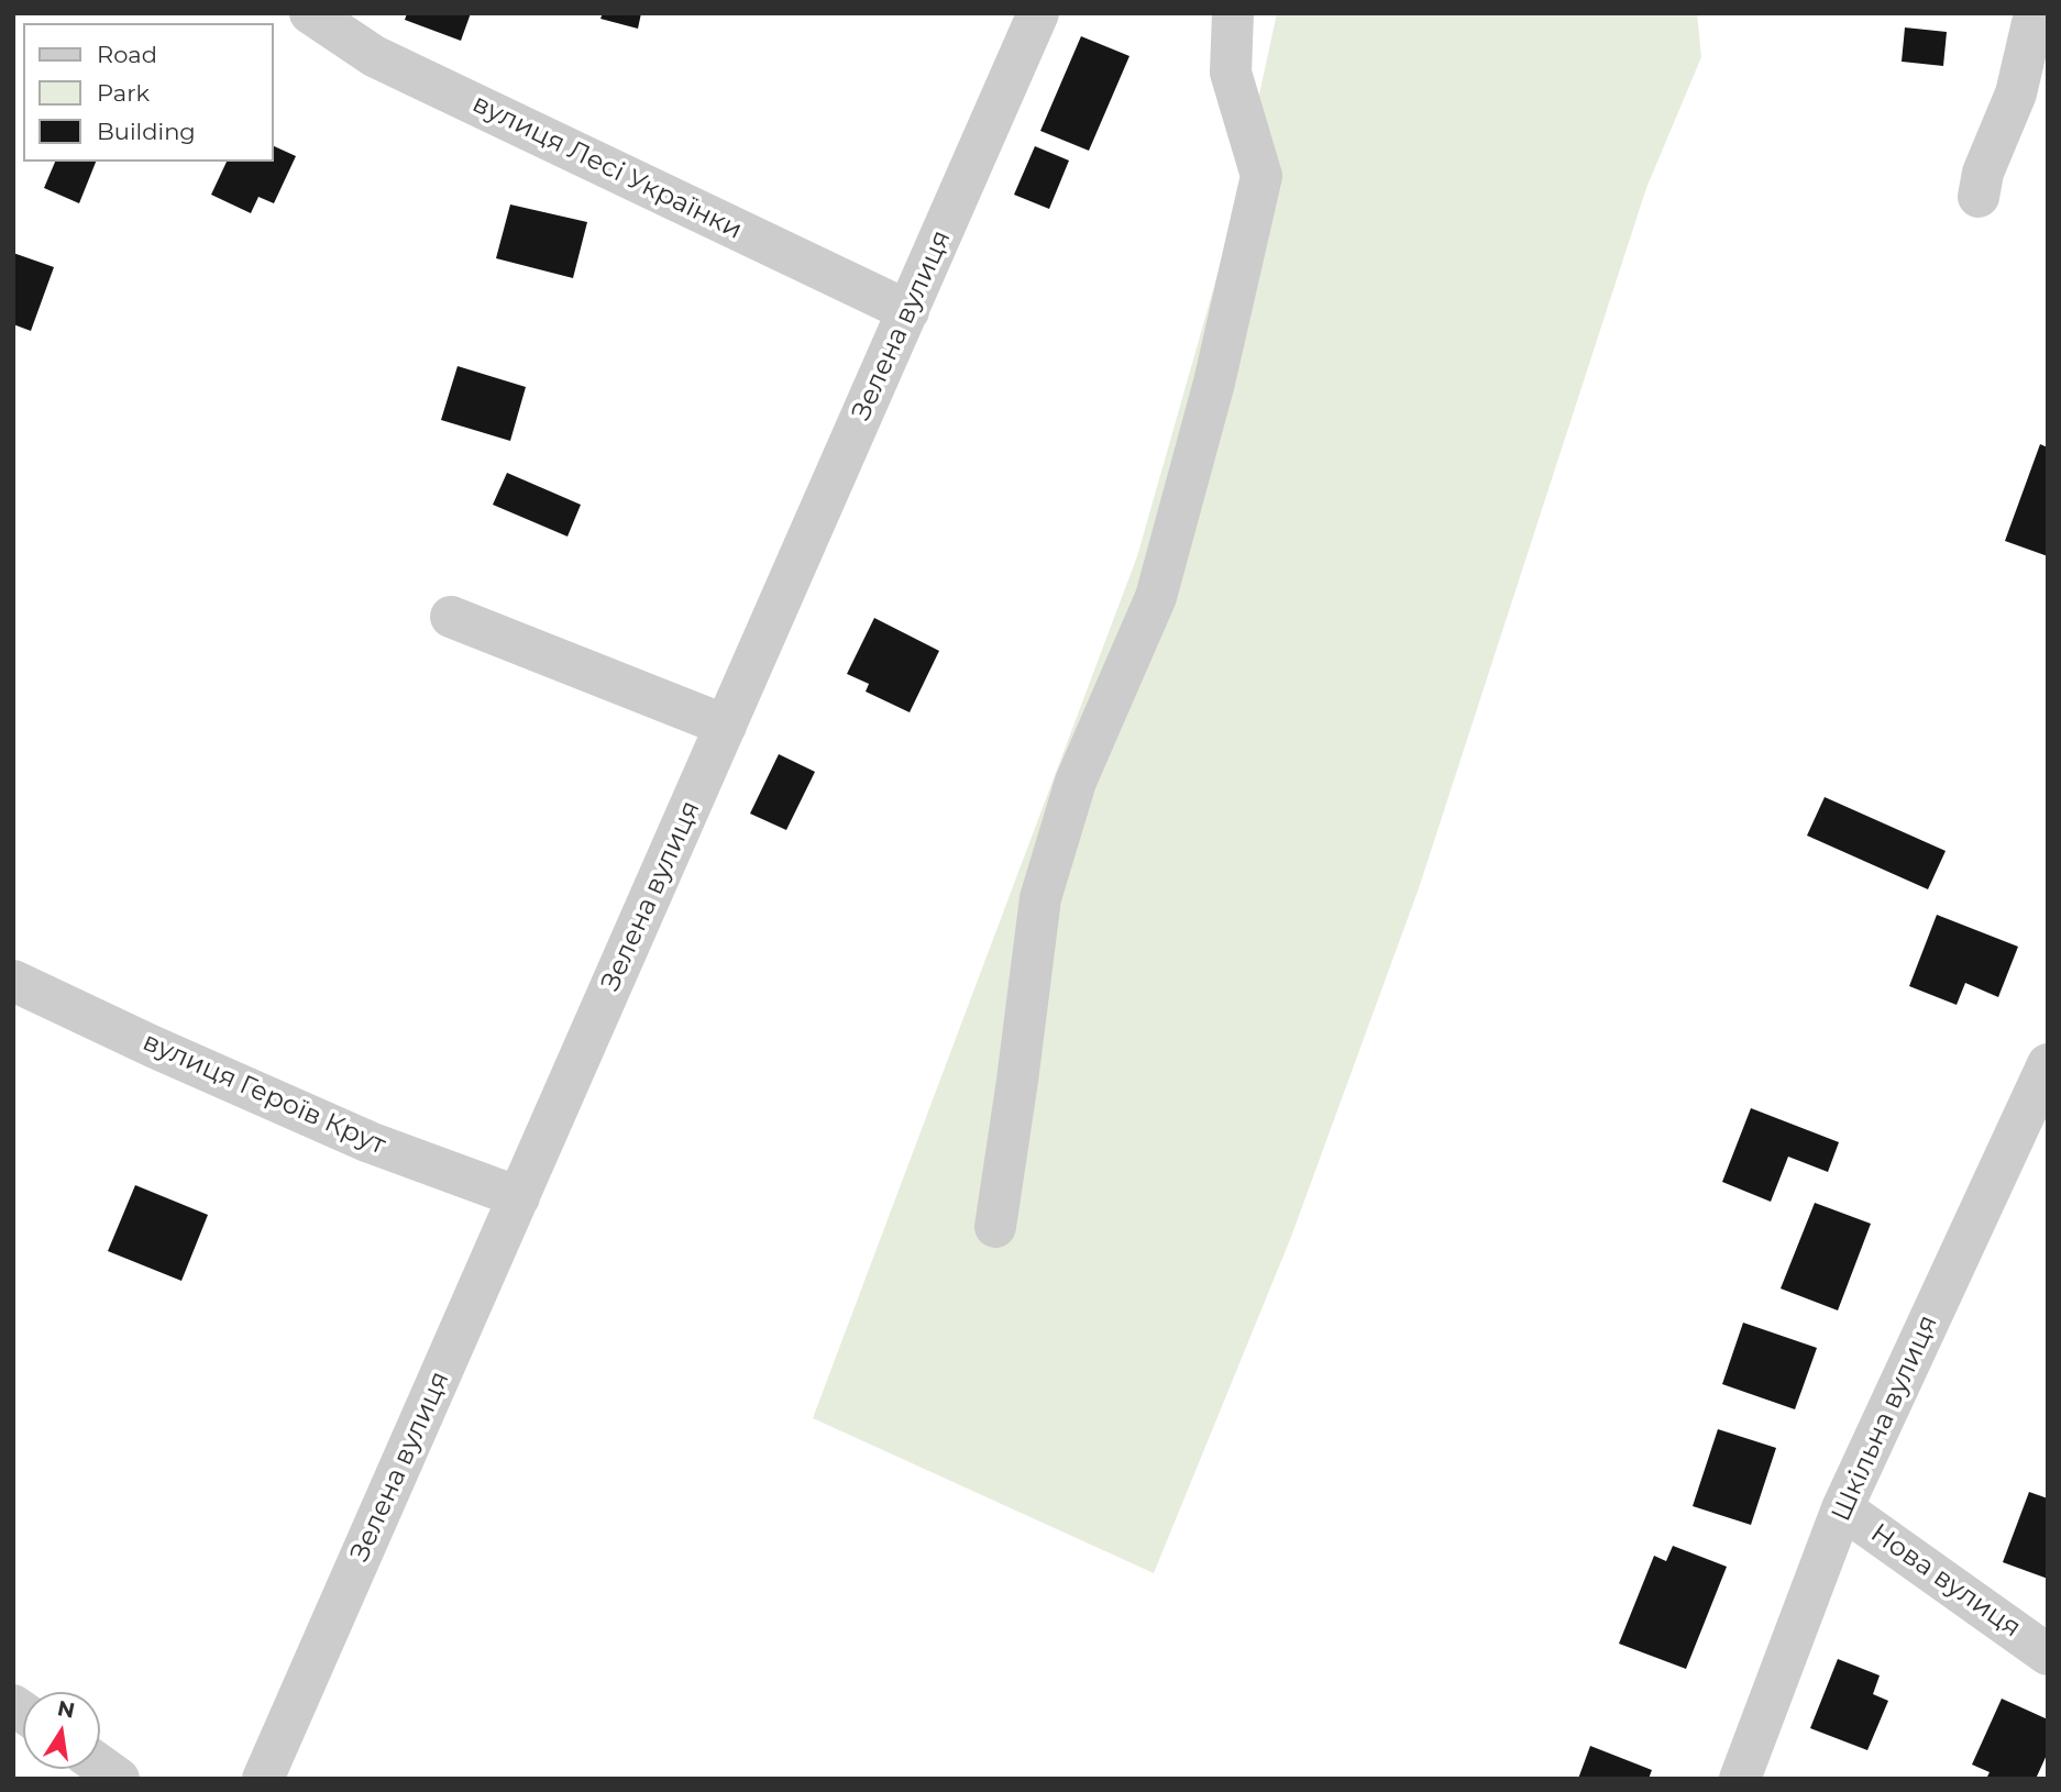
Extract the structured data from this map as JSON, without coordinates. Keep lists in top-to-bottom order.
{
  "streets": {
    "street": [
      "вулиця Лесі Українки",
      "Зелена вулиця",
      "вулиця Героїв Крут",
      "Шкільна вулиця",
      "Нова вулиця"
    ]
  },
  "crossings": [
    ["вулиця Лесі Українки", "Зелена вулиця"],
    ["Зелена вулиця", "вулиця Героїв Крут"],
    ["Шкільна вулиця", "Нова вулиця"]
  ],
  "legend": ["Road", "Park", "Building"],
  "north": "top"
}
